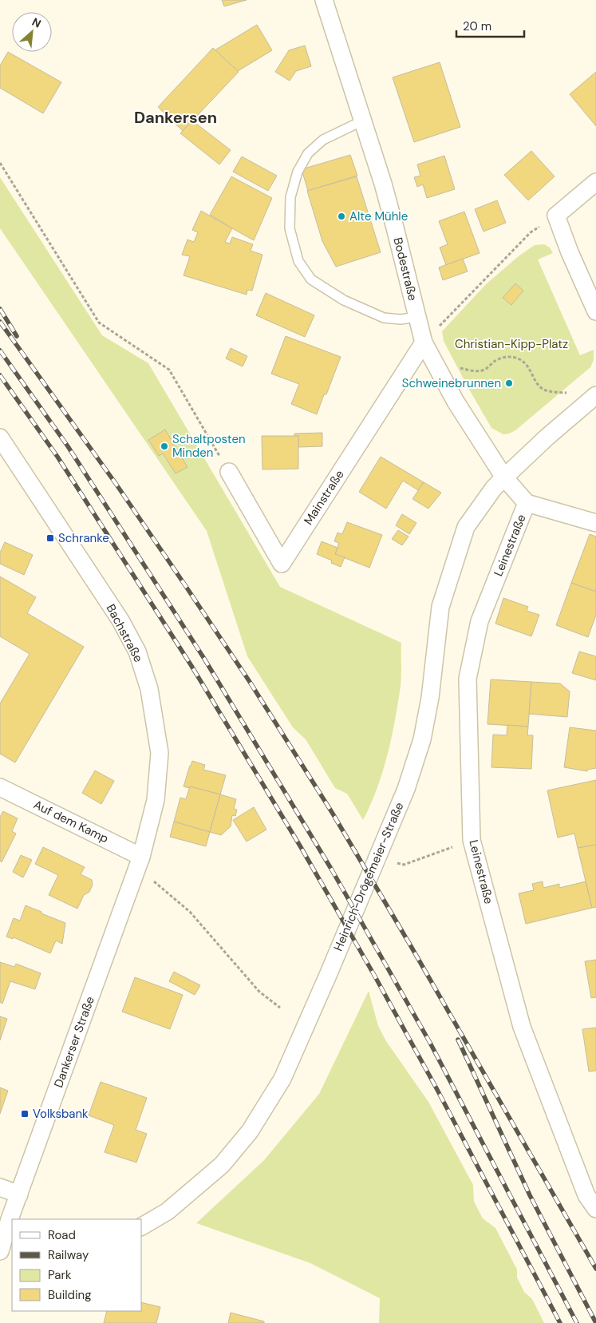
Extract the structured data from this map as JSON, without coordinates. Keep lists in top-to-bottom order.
{
  "streets": {
    "street": [
      "Bodestraße",
      "Mainstraße",
      "Leinestraße",
      "Bachstraße",
      "Auf dem Kamp",
      "Heinrich-Drögemeier-Straße",
      "Dankerser Straße"
    ]
  },
  "crossings": [
    ["Bodestraße", "Mainstraße"],
    ["Bodestraße", "Leinestraße"],
    ["Bodestraße", "Heinrich-Drögemeier-Straße"],
    ["Bachstraße", "Auf dem Kamp"],
    ["Bachstraße", "Dankerser Straße"],
    ["Auf dem Kamp", "Dankerser Straße"]
  ],
  "districts": ["Dankersen"],
  "parks": ["Christian-Kipp-Platz"],
  "places": {
    "other": ["Alte Mühle", "Schweinebrunnen", "Schaltposten Minden"],
    "transit": ["Schranke", "Volksbank"]
  },
  "legend": [
    "Road",
    "Railway",
    "Park",
    "Building"
  ],
  "scale_bar": "20 m",
  "north": "top right"
}
